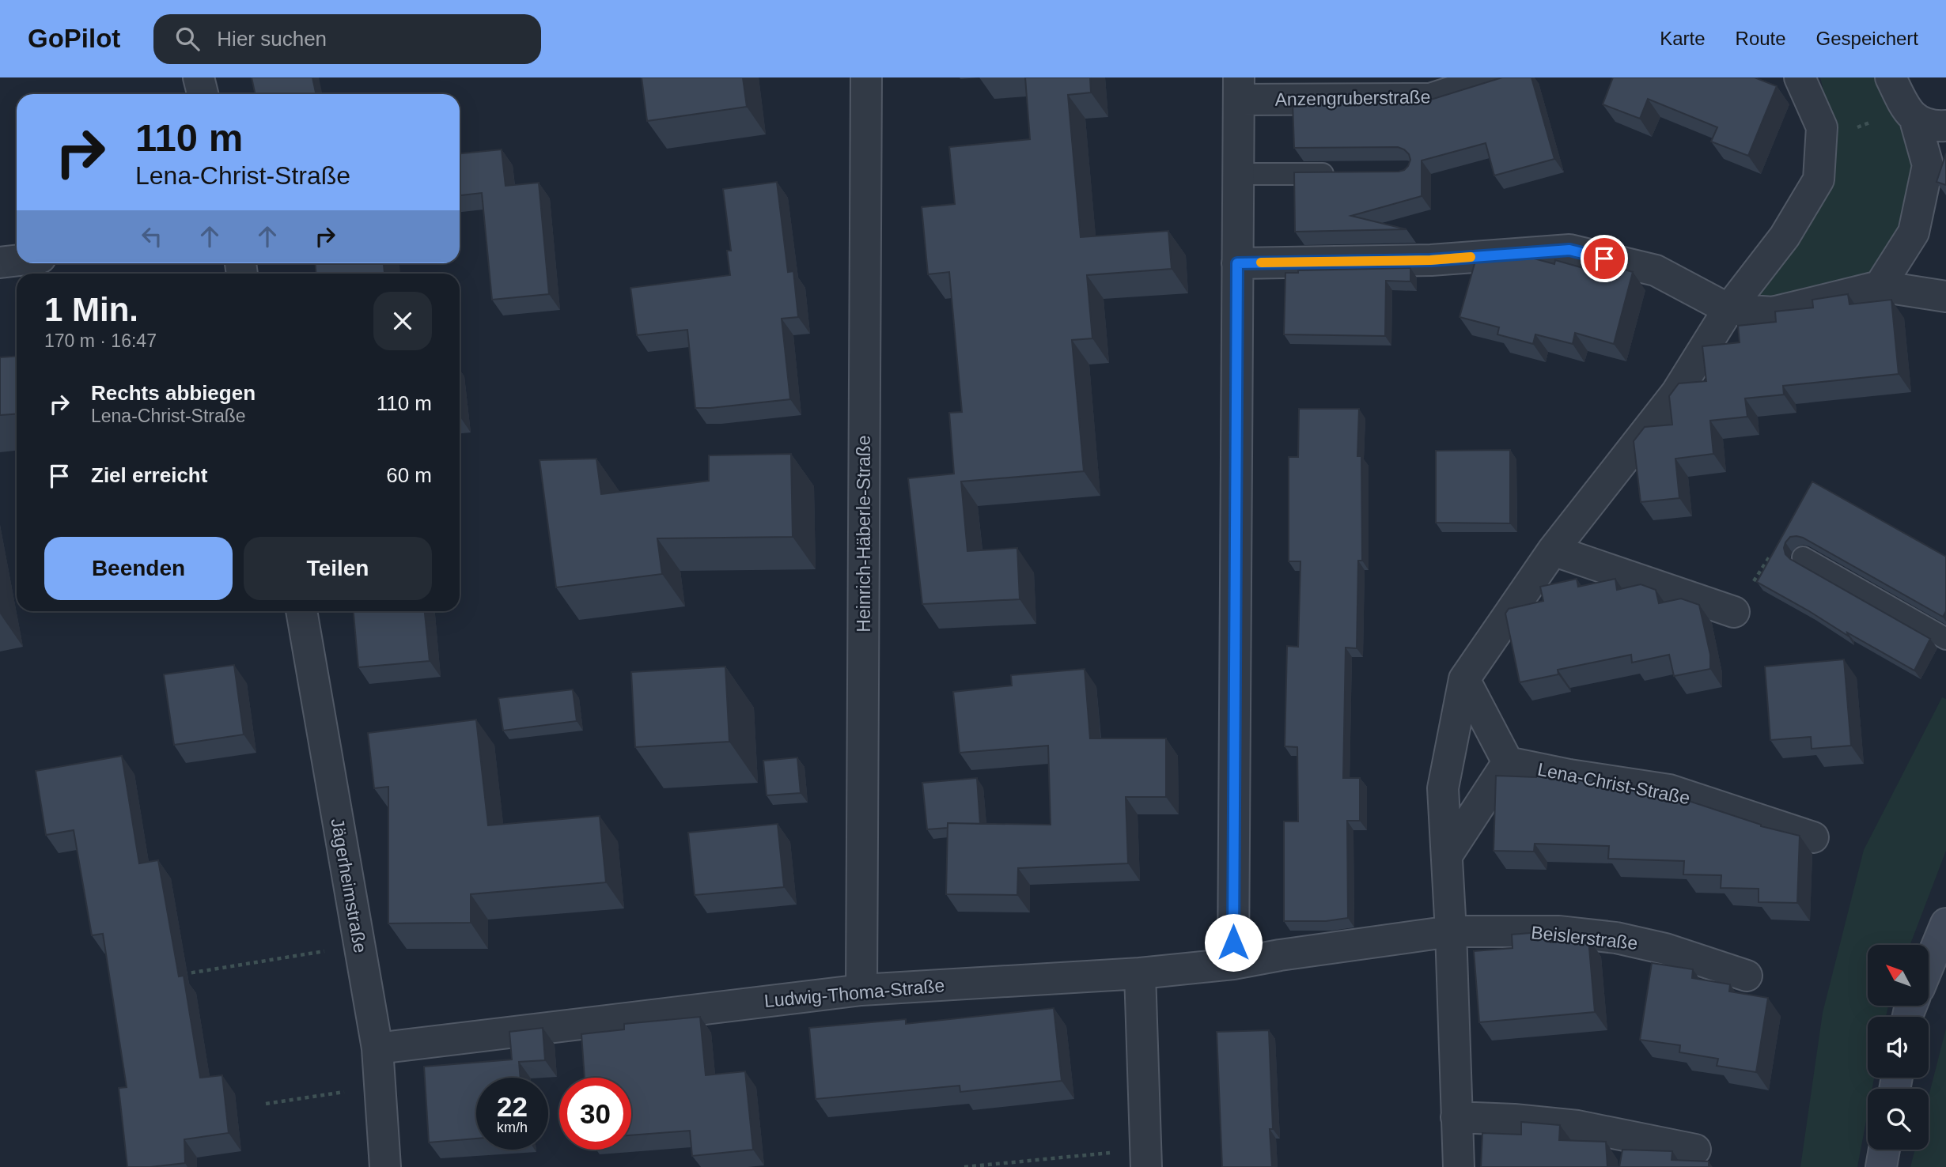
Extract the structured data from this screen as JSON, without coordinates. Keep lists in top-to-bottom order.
{
  "streets": {
    "street": [
      "Anzengruberstraße",
      "Heinrich-Häberle-Straße",
      "Lena-Christ-Straße",
      "Jägerheimstraße",
      "Beislerstraße",
      "Ludwig-Thoma-Straße"
    ]
  },
  "crossings": [
    ["Anzengruberstraße", "Beislerstraße"],
    ["Heinrich-Häberle-Straße", "Ludwig-Thoma-Straße"],
    ["Jägerheimstraße", "Ludwig-Thoma-Straße"]
  ],
  "north": "top left",
  "page": {
    "header": "GoPilot",
    "search": "Hier suchen",
    "nav": ["Karte", "Route", "Gespeichert"],
    "turn": ["110 m", "Lena-Christ-Straße"],
    "heading": ["1 Min.", "170 m · 16:47"],
    "list": [
      {
        "name": "Rechts abbiegen",
        "note": "Lena-Christ-Straße",
        "value": "110 m"
      },
      {
        "name": "Ziel erreicht",
        "value": "60 m"
      }
    ],
    "buttons": ["Beenden", "Teilen"],
    "speed": "22 km/h",
    "limit": "30"
  }
}
